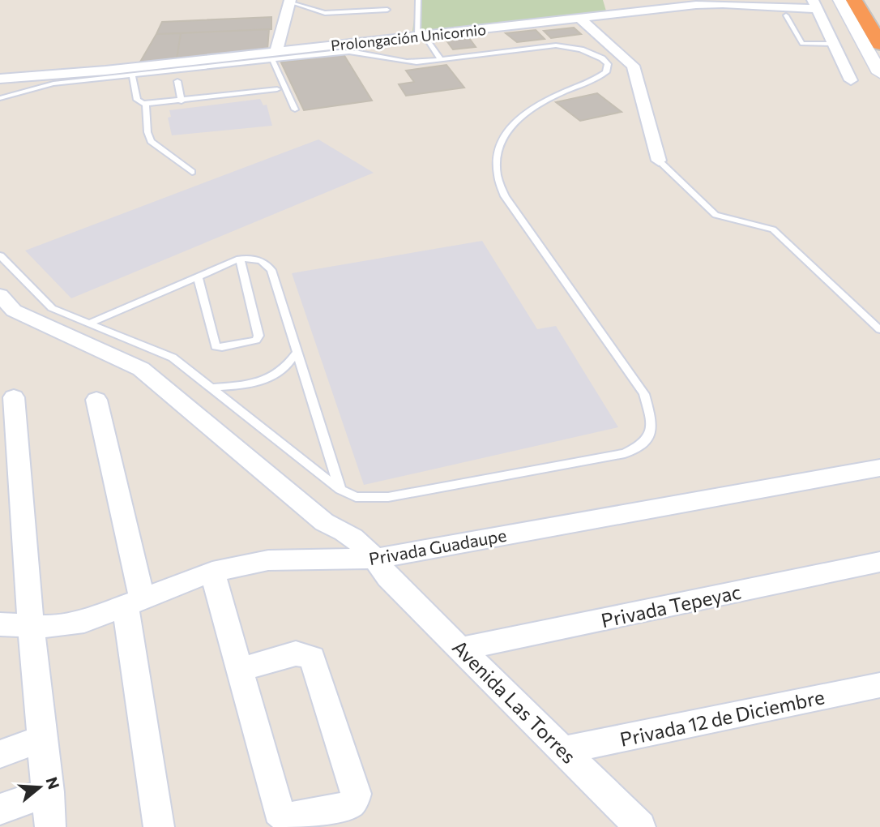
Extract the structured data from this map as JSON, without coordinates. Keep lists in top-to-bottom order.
{
  "streets": {
    "street": [
      "Prolongación Unicornio",
      "Privada Guadaupe",
      "Privada Tepeyac",
      "Avenida Las Torres",
      "Privada 12 de Diciembre"
    ]
  },
  "crossings": [
    ["Privada Guadaupe", "Avenida Las Torres"],
    ["Privada Tepeyac", "Avenida Las Torres"],
    ["Avenida Las Torres", "Privada 12 de Diciembre"]
  ],
  "north": "right"
}
